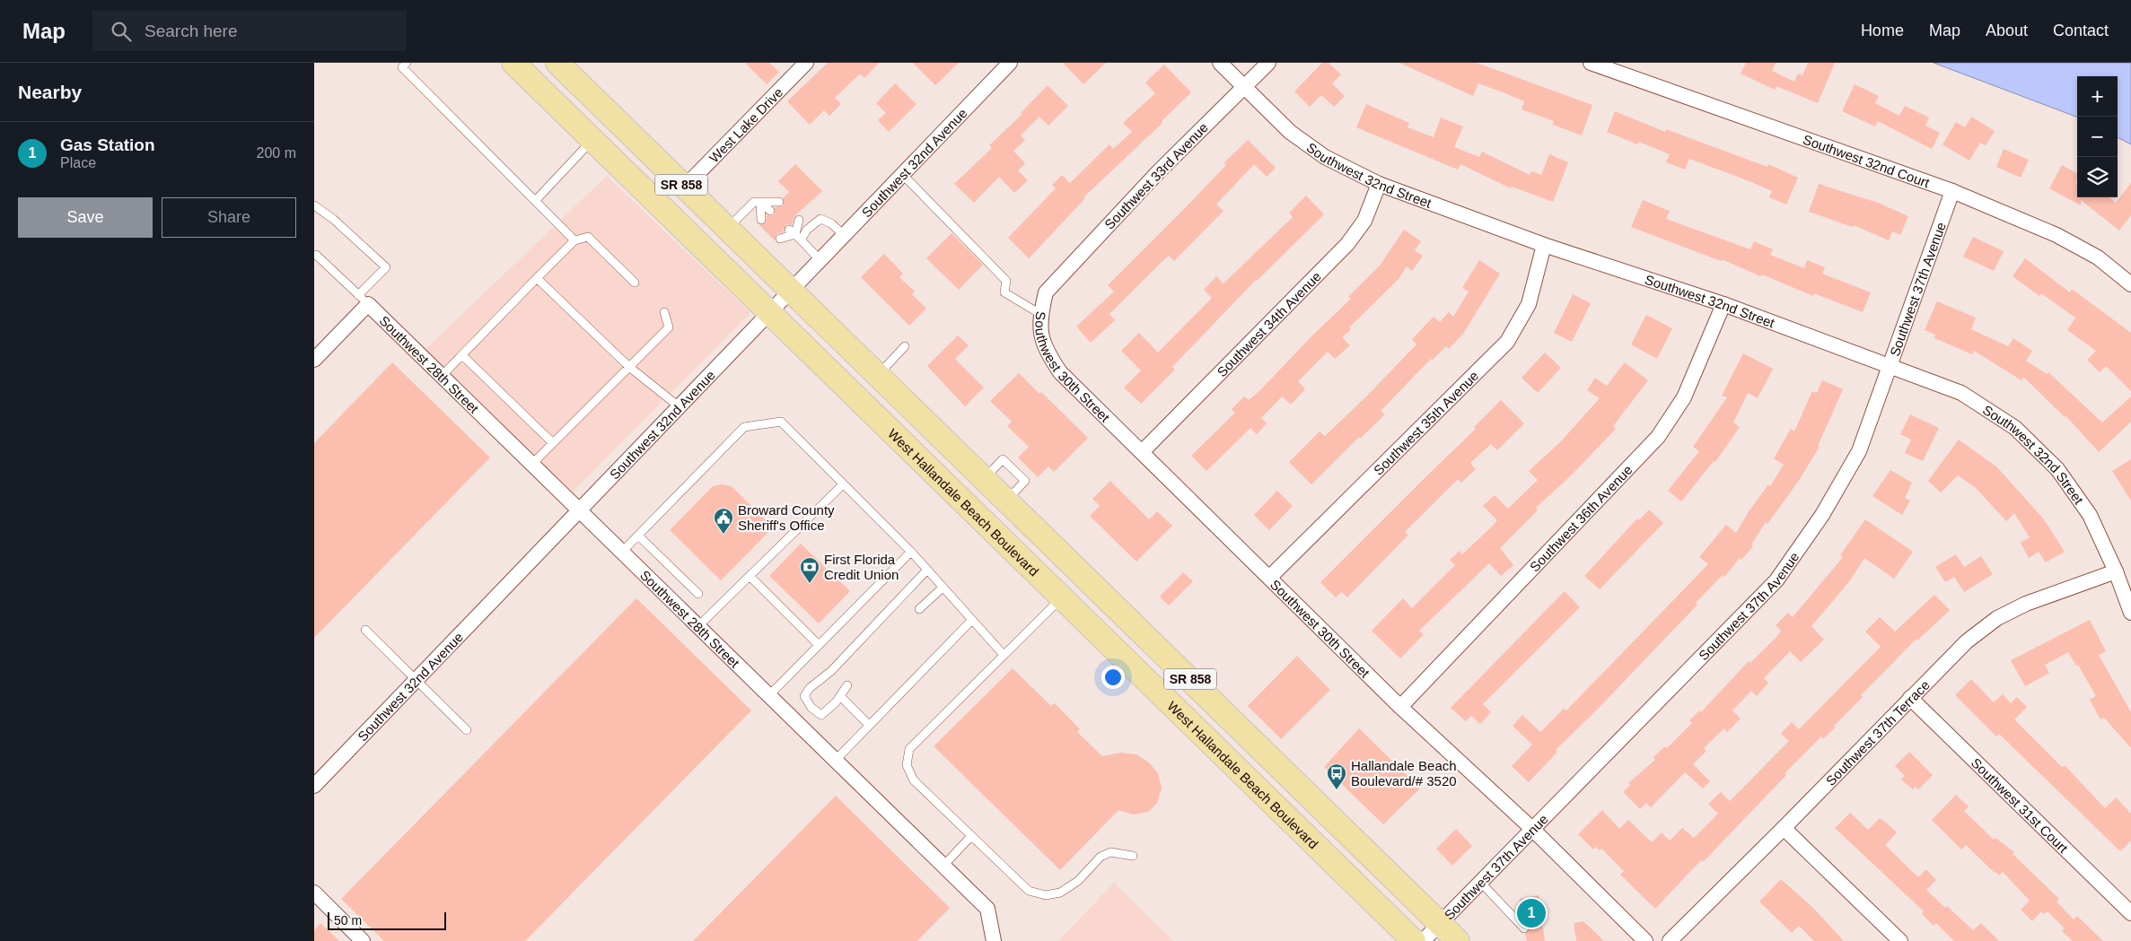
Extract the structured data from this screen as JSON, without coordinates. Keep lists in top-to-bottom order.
{
  "streets": {
    "main road": ["SR 858", "West Hallandale Beach Boulevard"],
    "street": [
      "West Lake Drive",
      "Southwest 32nd Court",
      "Southwest 32nd Avenue",
      "Southwest 32nd Street",
      "Southwest 33rd Avenue",
      "Southwest 37th Avenue",
      "Southwest 34th Avenue",
      "Southwest 28th Street",
      "Southwest 30th Street",
      "Southwest 35th Avenue",
      "Southwest 36th Avenue",
      "Southwest 37th Terrace",
      "Southwest 31st Court"
    ]
  },
  "crossings": [
    ["West Lake Drive", "SR 858"],
    ["Southwest 32nd Court", "Southwest 37th Avenue"],
    ["Southwest 32nd Avenue", "SR 858"],
    ["Southwest 32nd Avenue", "Southwest 28th Street"],
    ["Southwest 32nd Avenue", "West Hallandale Beach Boulevard"],
    ["Southwest 32nd Street", "Southwest 33rd Avenue"],
    ["Southwest 32nd Street", "Southwest 37th Avenue"],
    ["Southwest 32nd Street", "Southwest 34th Avenue"],
    ["Southwest 32nd Street", "Southwest 35th Avenue"],
    ["Southwest 32nd Street", "Southwest 36th Avenue"],
    ["Southwest 32nd Street", "Southwest 37th Terrace"],
    ["Southwest 33rd Avenue", "Southwest 30th Street"],
    ["SR 858", "Southwest 37th Avenue"],
    ["Southwest 37th Avenue", "Southwest 30th Street"],
    ["Southwest 34th Avenue", "Southwest 30th Street"],
    ["Southwest 30th Street", "Southwest 35th Avenue"],
    ["Southwest 30th Street", "Southwest 36th Avenue"],
    ["Southwest 37th Terrace", "Southwest 31st Court"]
  ],
  "places": {
    "public building": ["Broward County Sheriff's Office"],
    "bank": ["First Florida Credit Union"],
    "bus stop": ["Hallandale Beach Boulevard/# 3520"]
  },
  "scale_bar": "50 m",
  "page": {
    "header": "Map",
    "search": "Search here",
    "nav": [
      "Home",
      "Map",
      "About",
      "Contact"
    ],
    "heading": "Nearby",
    "map_buttons": ["+", "−"],
    "list": [
      {
        "mark": "1",
        "name": "Gas Station",
        "note": "Place",
        "value": "200 m"
      }
    ],
    "buttons": ["Save", "Share"],
    "pins": "1",
    "scale": "50 m"
  }
}
